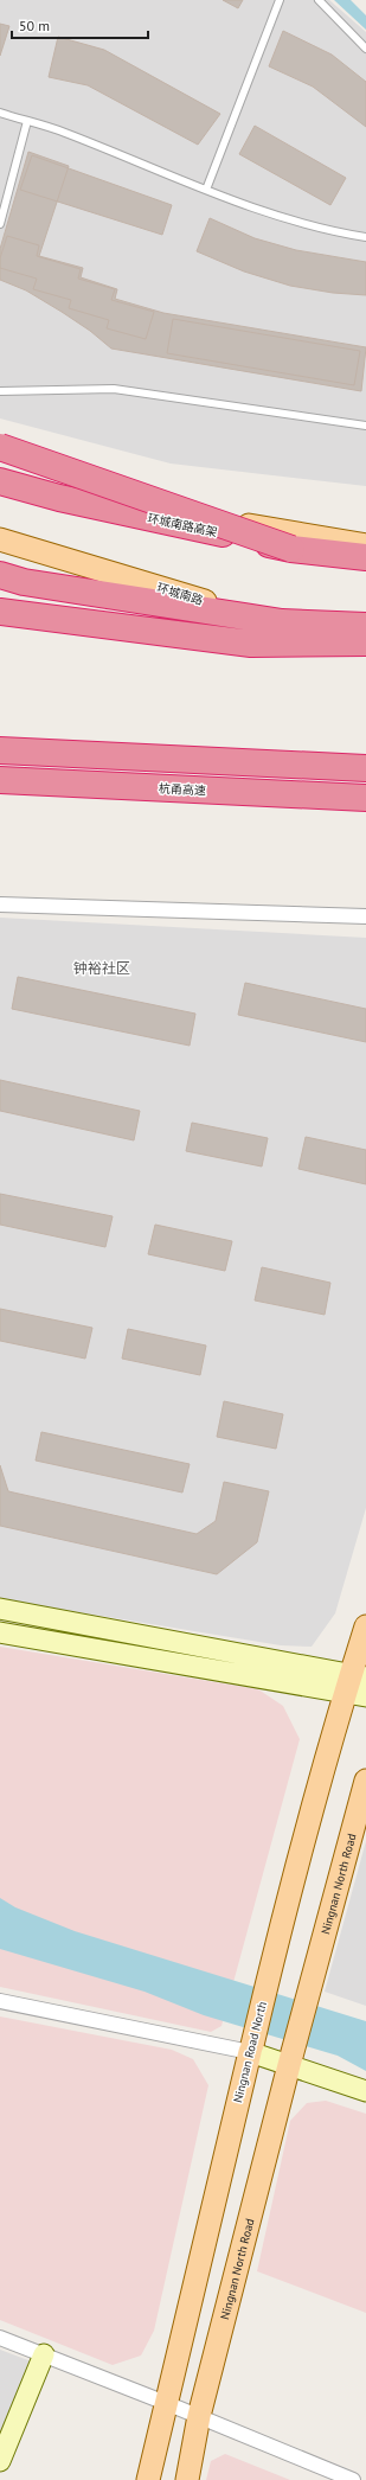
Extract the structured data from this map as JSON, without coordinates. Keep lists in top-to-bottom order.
{
  "streets": {
    "highway": ["环城南路高架", "杭甬高速"],
    "main road": ["环城南路", "Ningnan North Road", "Ningnan Road North"]
  },
  "districts": ["钟裕社区"],
  "scale_bar": "50 m"
}
